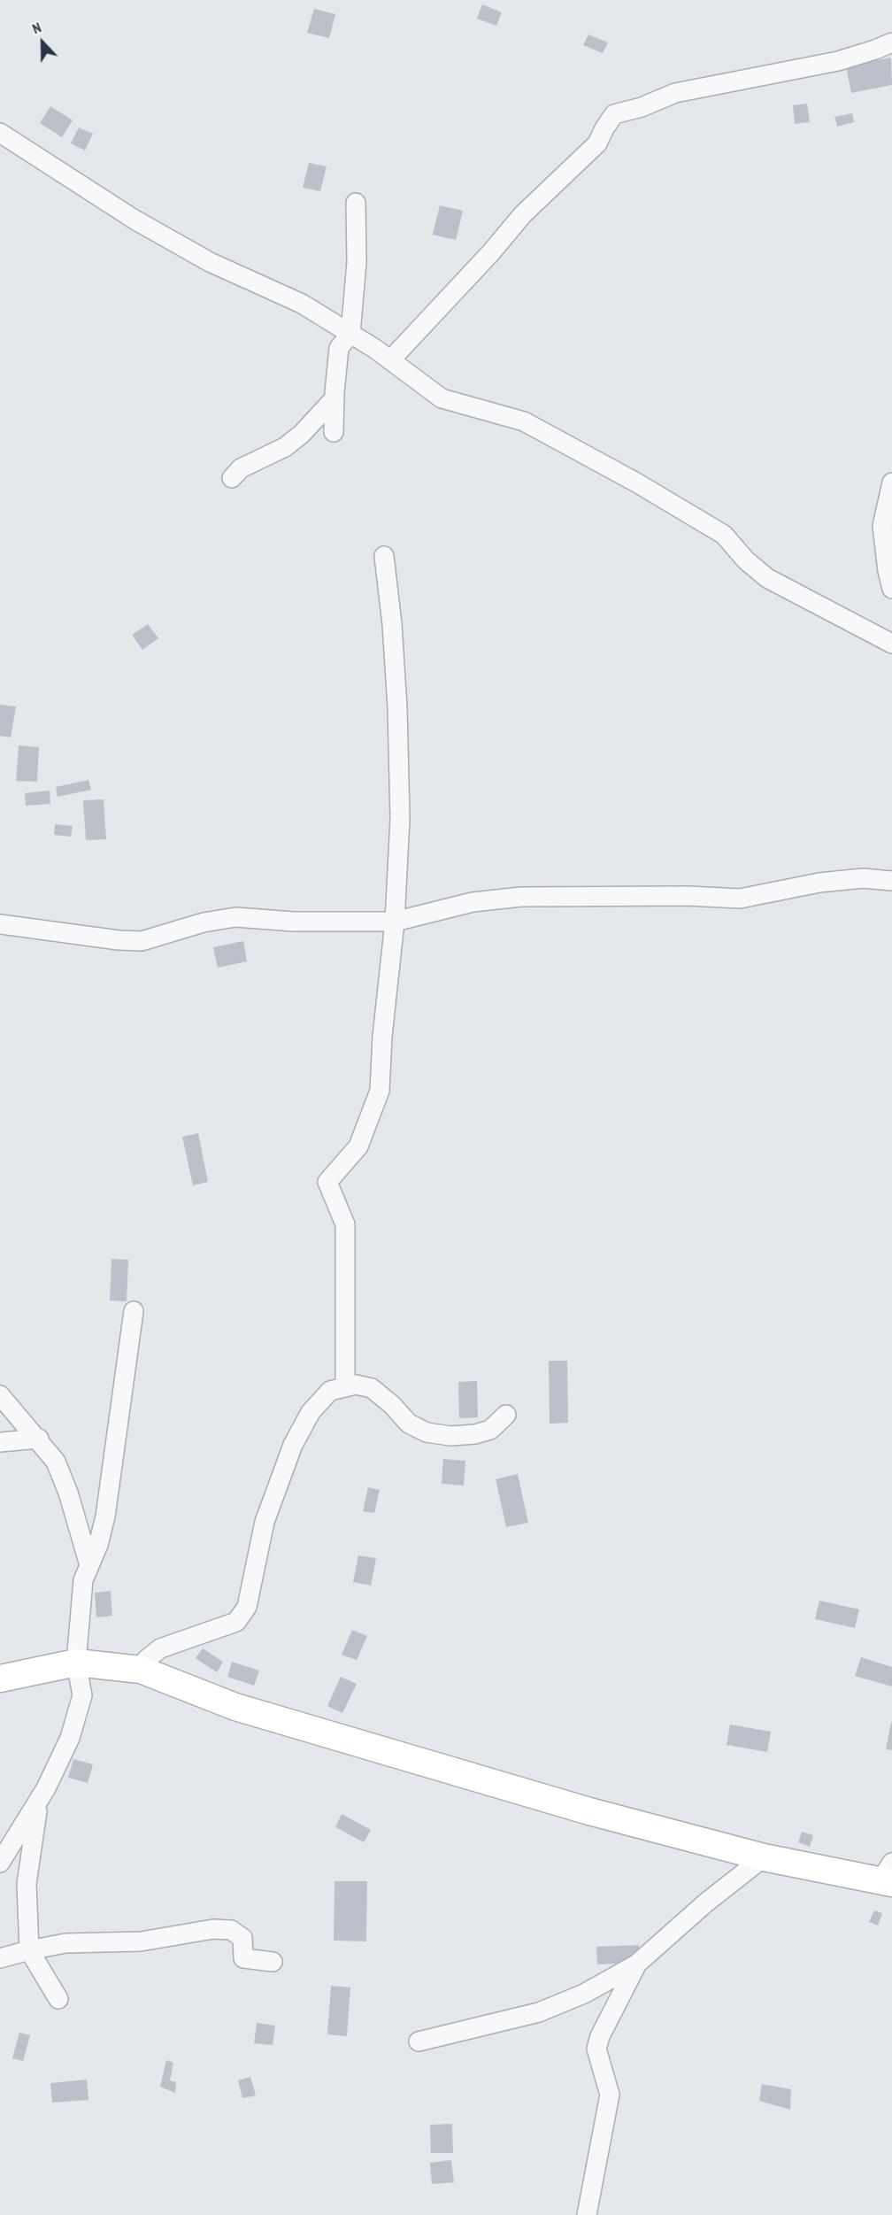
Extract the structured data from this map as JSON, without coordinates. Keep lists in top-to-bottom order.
{
  "north": "top"
}
